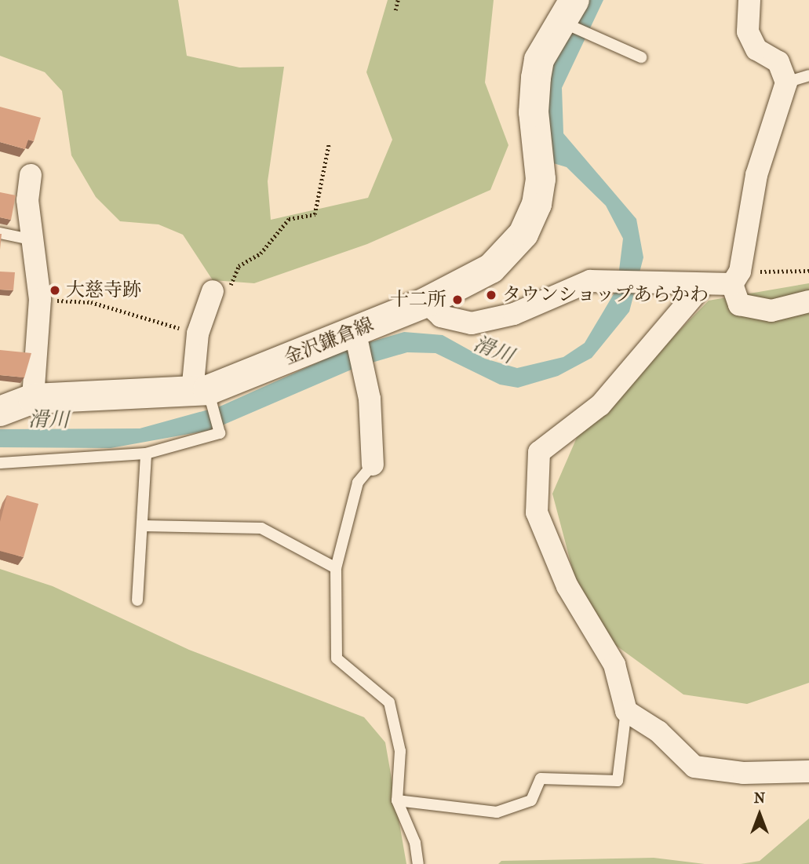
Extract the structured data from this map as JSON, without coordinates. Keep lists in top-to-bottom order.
{
  "streets": {
    "main road": ["金沢鎌倉線"]
  },
  "water": ["滑川"],
  "places": ["大慈寺跡", "タウンショップあらかわ", "十二所"],
  "north": "top"
}
